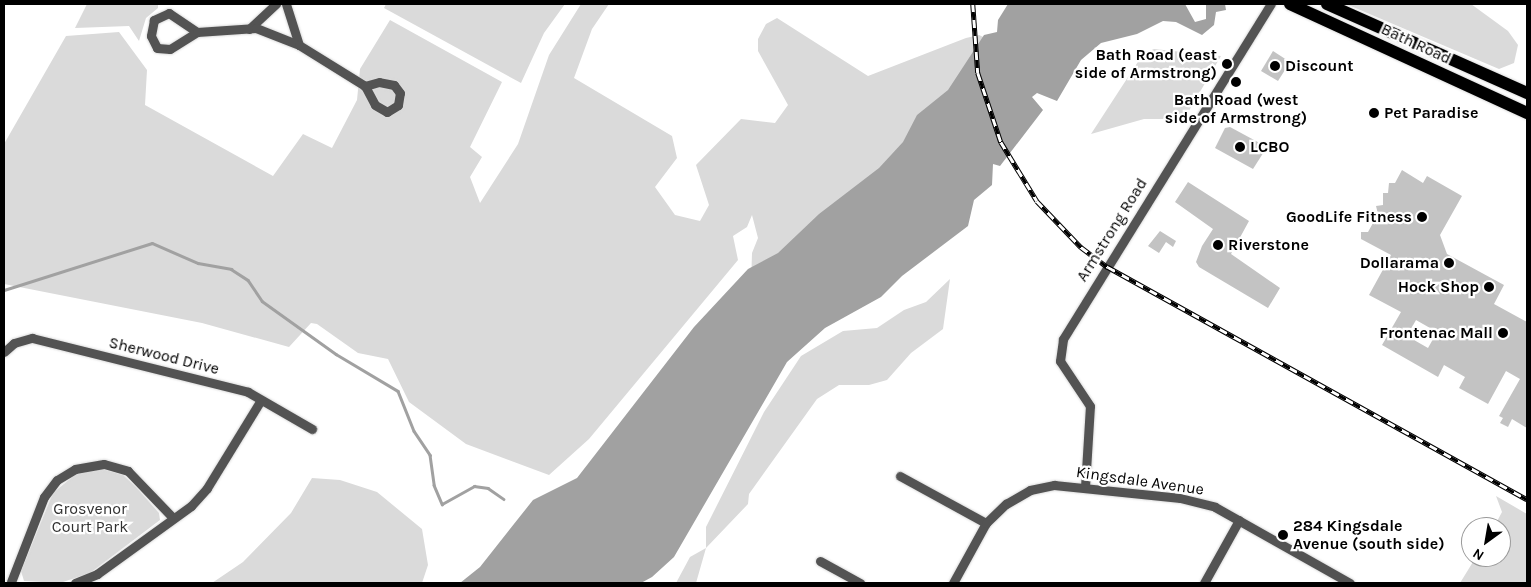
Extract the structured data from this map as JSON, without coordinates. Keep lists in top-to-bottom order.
{
  "streets": {
    "main road": ["Bath Road"],
    "street": ["Armstrong Road", "Sherwood Drive", "Kingsdale Avenue"]
  },
  "crossings": [
    ["Armstrong Road", "Kingsdale Avenue"]
  ],
  "parks": ["Grosvenor Court Park"],
  "places": [
    "Bath Road (east side of Armstrong)",
    "Discount",
    "Bath Road (west side of Armstrong)",
    "Pet Paradise",
    "LCBO",
    "GoodLife Fitness",
    "Riverstone",
    "Dollarama",
    "Hock Shop",
    "Frontenac Mall",
    "284 Kingsdale Avenue (south side)"
  ],
  "north": "bottom left"
}
